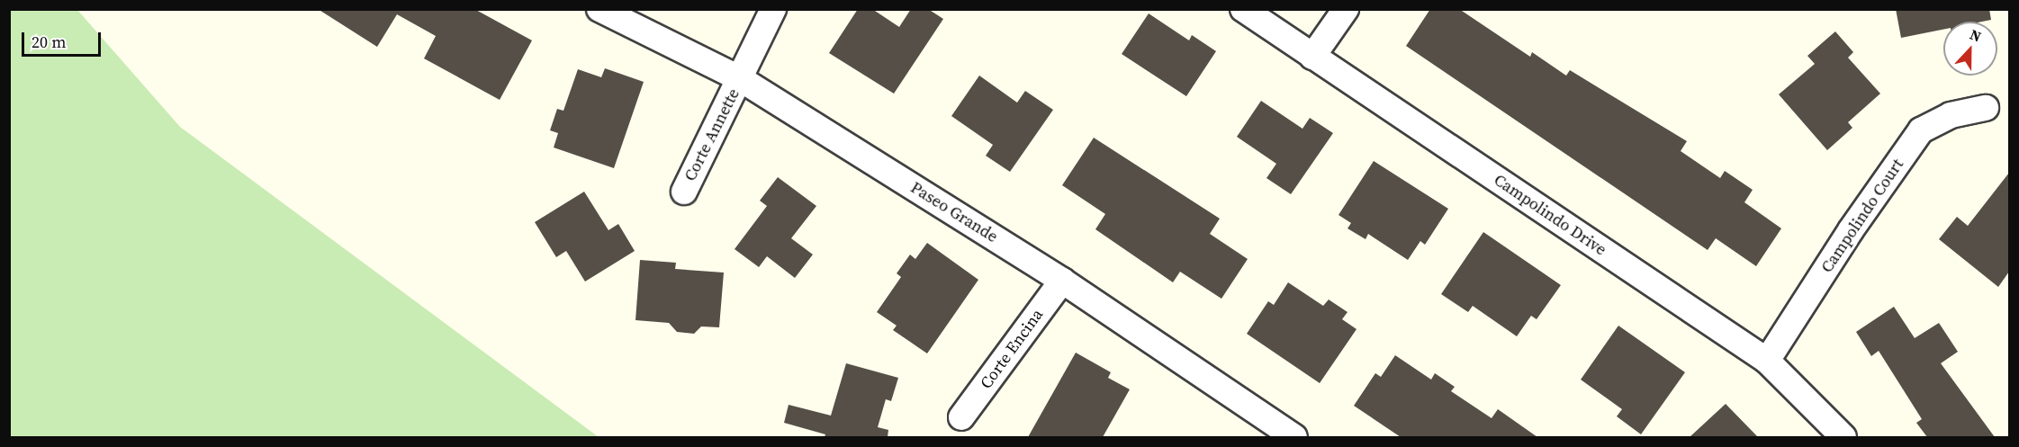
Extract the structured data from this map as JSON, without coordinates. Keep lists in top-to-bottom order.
{
  "streets": {
    "street": [
      "Corte Annette",
      "Paseo Grande",
      "Campolindo Drive",
      "Campolindo Court",
      "Corte Encina"
    ]
  },
  "crossings": [
    ["Corte Annette", "Paseo Grande"],
    ["Paseo Grande", "Corte Encina"],
    ["Campolindo Drive", "Campolindo Court"]
  ],
  "scale_bar": "20 m",
  "north": "top"
}
